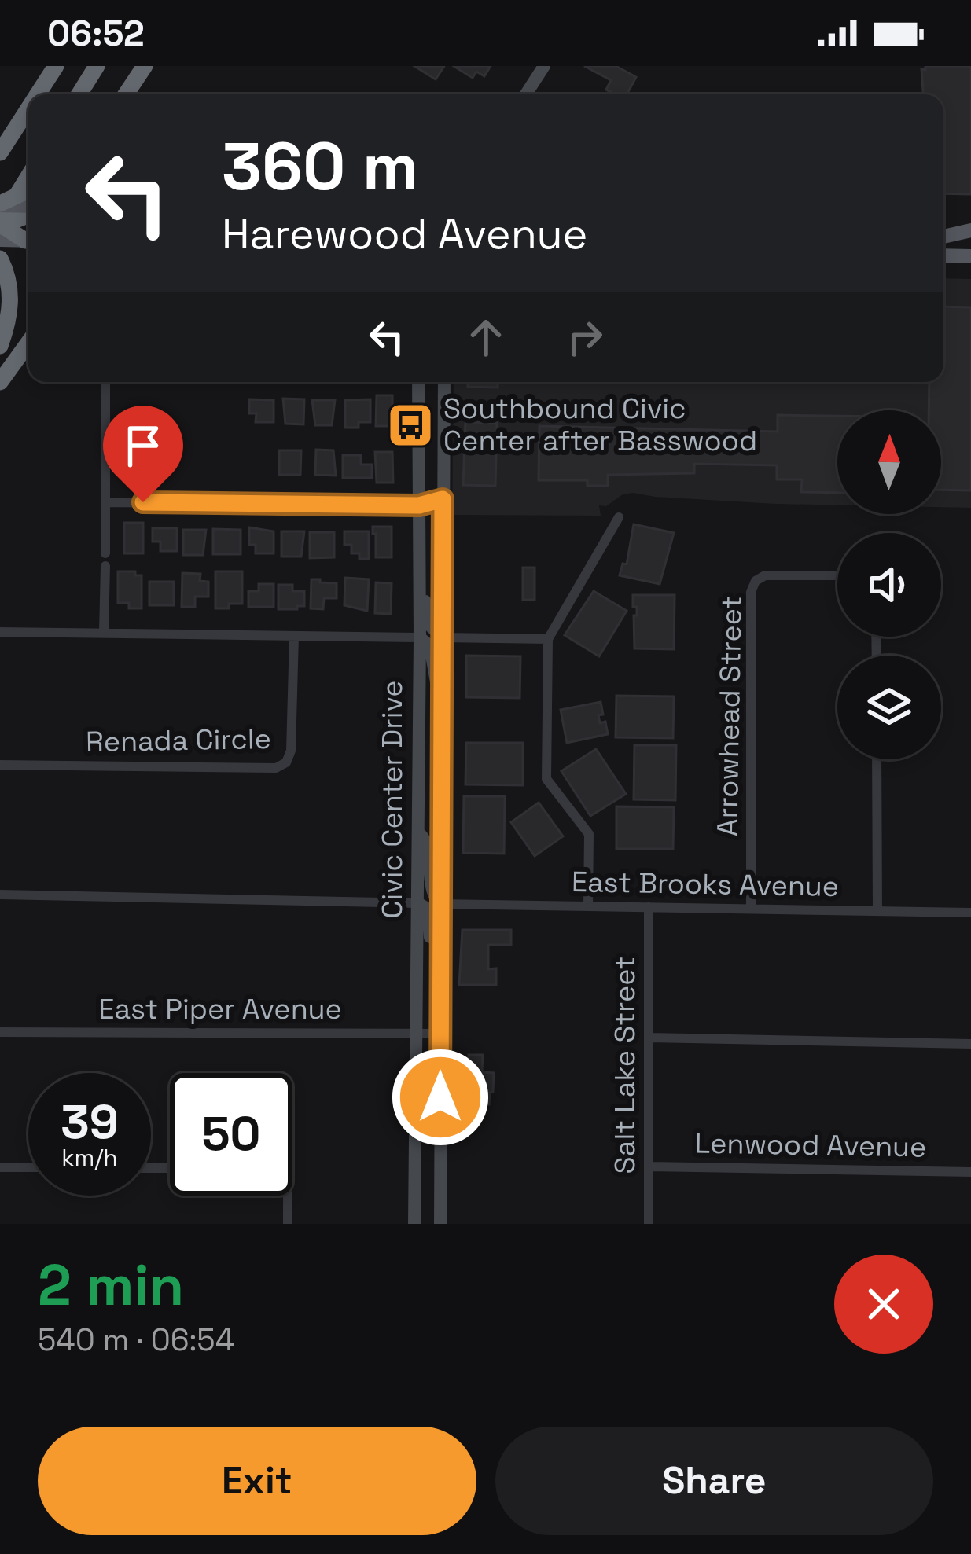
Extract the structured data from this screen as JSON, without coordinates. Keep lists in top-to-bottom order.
{
  "streets": {
    "main road": ["Civic Center Drive"],
    "street": [
      "Arrowhead Street",
      "Renada Circle",
      "East Brooks Avenue",
      "East Piper Avenue",
      "Salt Lake Street",
      "Lenwood Avenue"
    ]
  },
  "crossings": [
    ["Arrowhead Street", "East Brooks Avenue"],
    ["Civic Center Drive", "East Brooks Avenue"],
    ["Civic Center Drive", "East Piper Avenue"],
    ["East Brooks Avenue", "Salt Lake Street"],
    ["Salt Lake Street", "Lenwood Avenue"]
  ],
  "places": {
    "bus stop": ["Southbound Civic Center after Basswood"]
  },
  "north": "top",
  "page": {
    "status": "06:52",
    "turn": ["360 m", "Harewood Avenue"],
    "speed": "39 km/h",
    "limit": "50",
    "heading": ["2 min", "540 m · 06:54"],
    "buttons": ["Exit", "Share"]
  }
}
